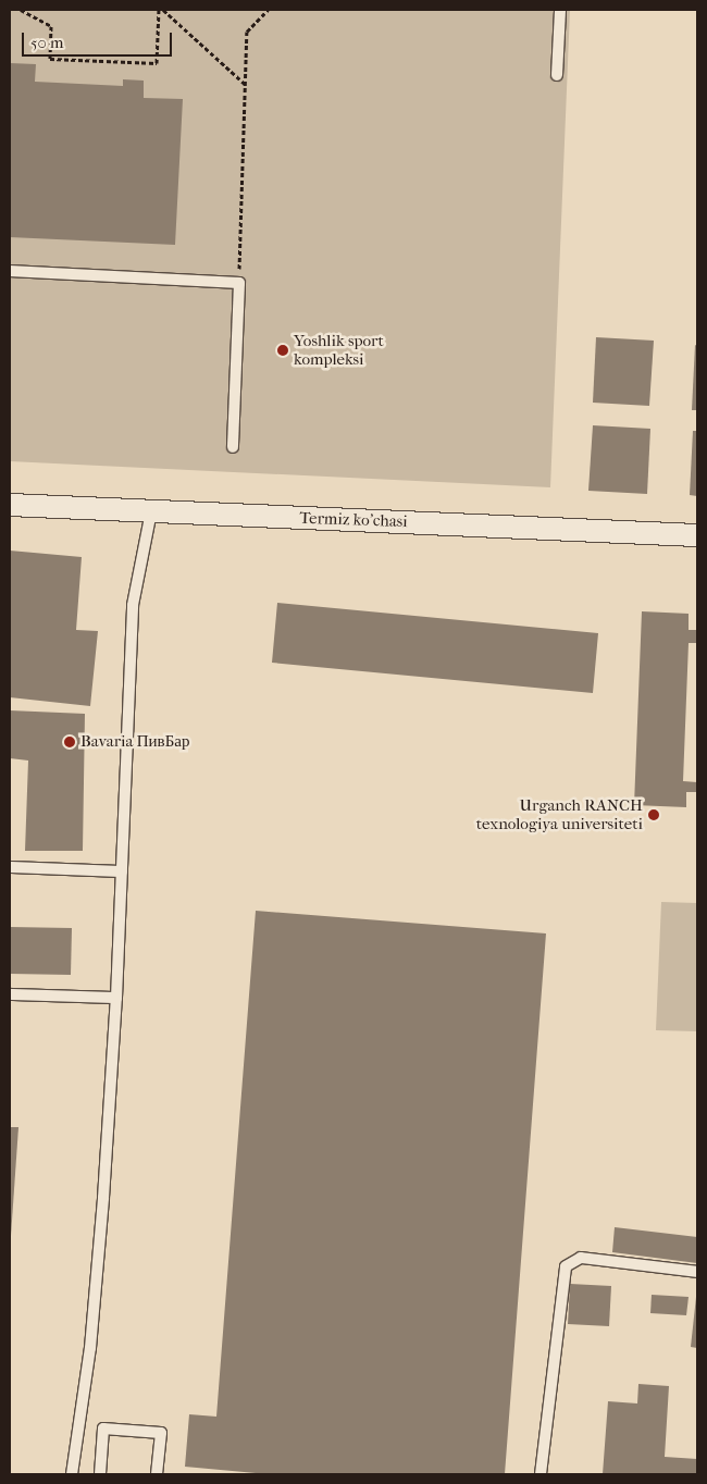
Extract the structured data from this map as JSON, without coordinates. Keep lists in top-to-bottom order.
{
  "streets": {
    "street": ["Termiz ko'chasi"]
  },
  "places": ["Yoshlik sport kompleksi", "Bavaria ПивБар", "Urganch RANCH texnologiya universiteti"],
  "scale_bar": "50 m"
}
